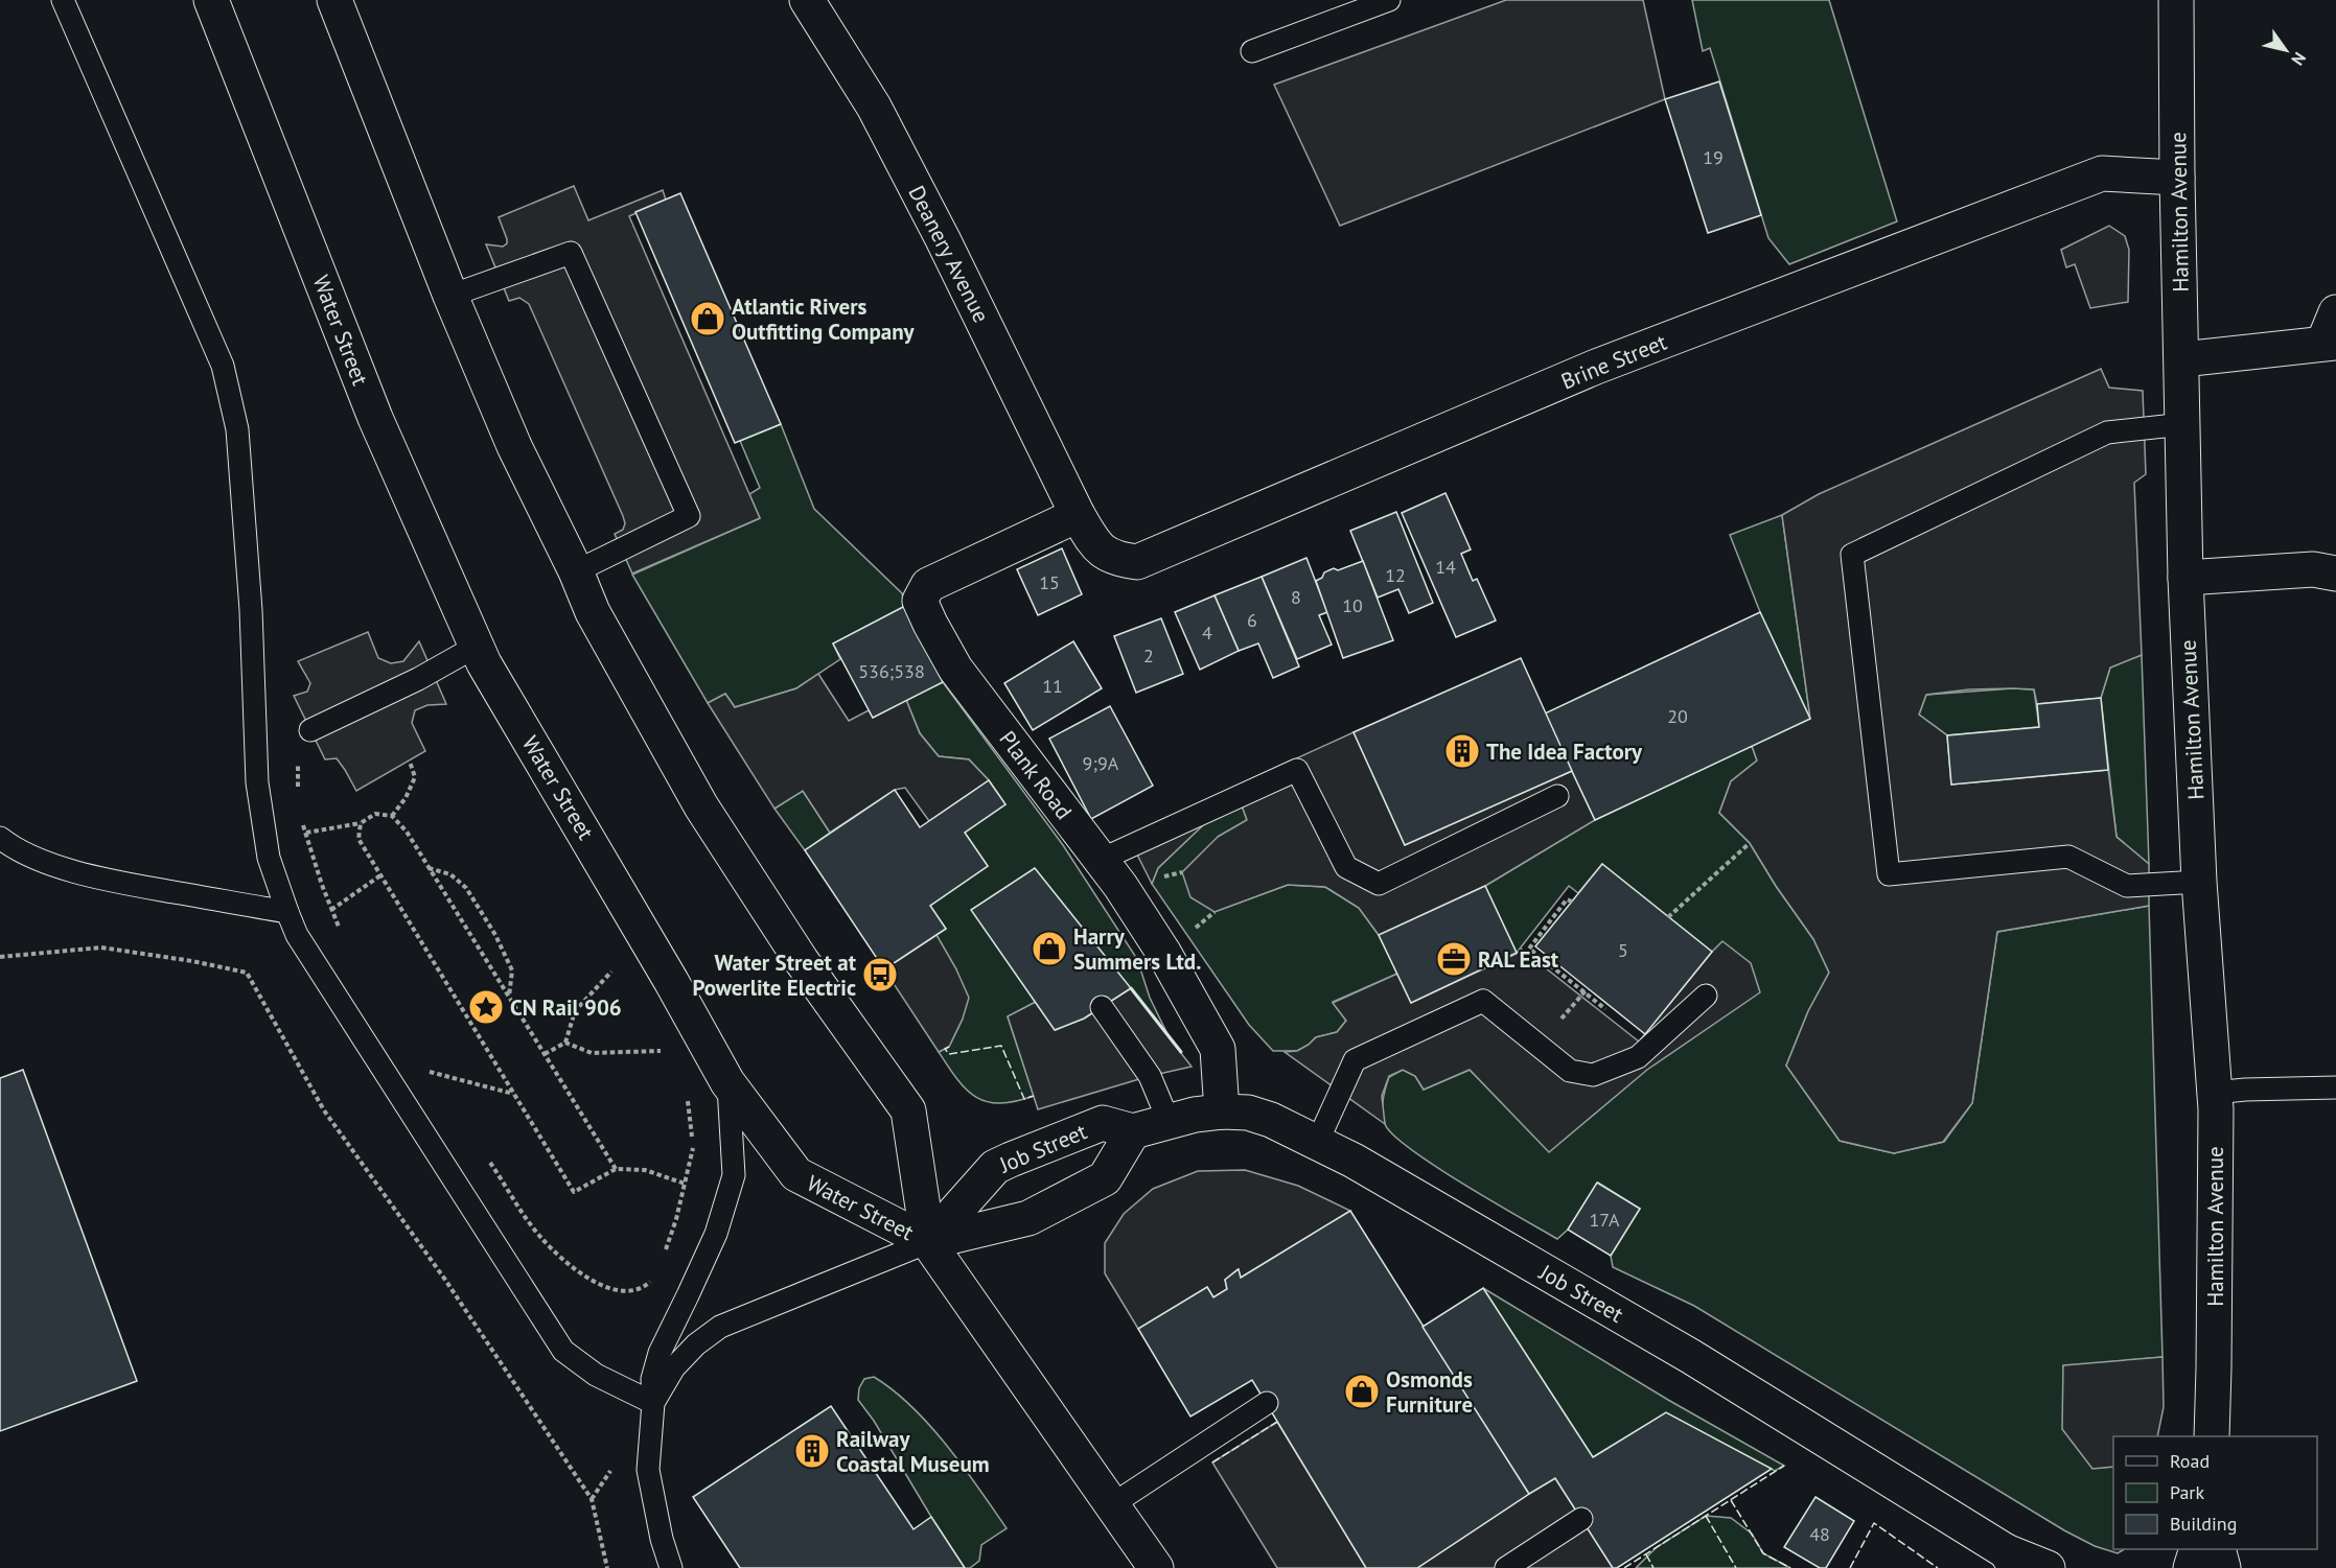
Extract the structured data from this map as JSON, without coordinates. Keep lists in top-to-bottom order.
{
  "streets": {
    "street": [
      "Hamilton Avenue",
      "Deanery Avenue",
      "Water Street",
      "Brine Street",
      "Plank Road",
      "Job Street"
    ]
  },
  "crossings": [
    ["Hamilton Avenue", "Brine Street"],
    ["Deanery Avenue", "Brine Street"],
    ["Deanery Avenue", "Plank Road"],
    ["Water Street", "Job Street"],
    ["Brine Street", "Plank Road"],
    ["Plank Road", "Job Street"]
  ],
  "places": {
    "shop": ["Atlantic Rivers Outfitting Company", "Harry Summers Ltd.", "Osmonds Furniture"],
    "building": ["The Idea Factory", "Railway Coastal Museum"],
    "office": ["RAL East"],
    "bus stop": ["Water Street at Powerlite Electric"],
    "place": ["CN Rail 906"]
  },
  "house_numbers": [
    "19",
    "14",
    "12",
    "15",
    "8",
    "10",
    "6",
    "4",
    "2",
    "536;538",
    "11",
    "20",
    "9;9A",
    "5",
    "17A",
    "48"
  ],
  "legend": ["Road", "Park", "Building"],
  "north": "bottom right"
}
